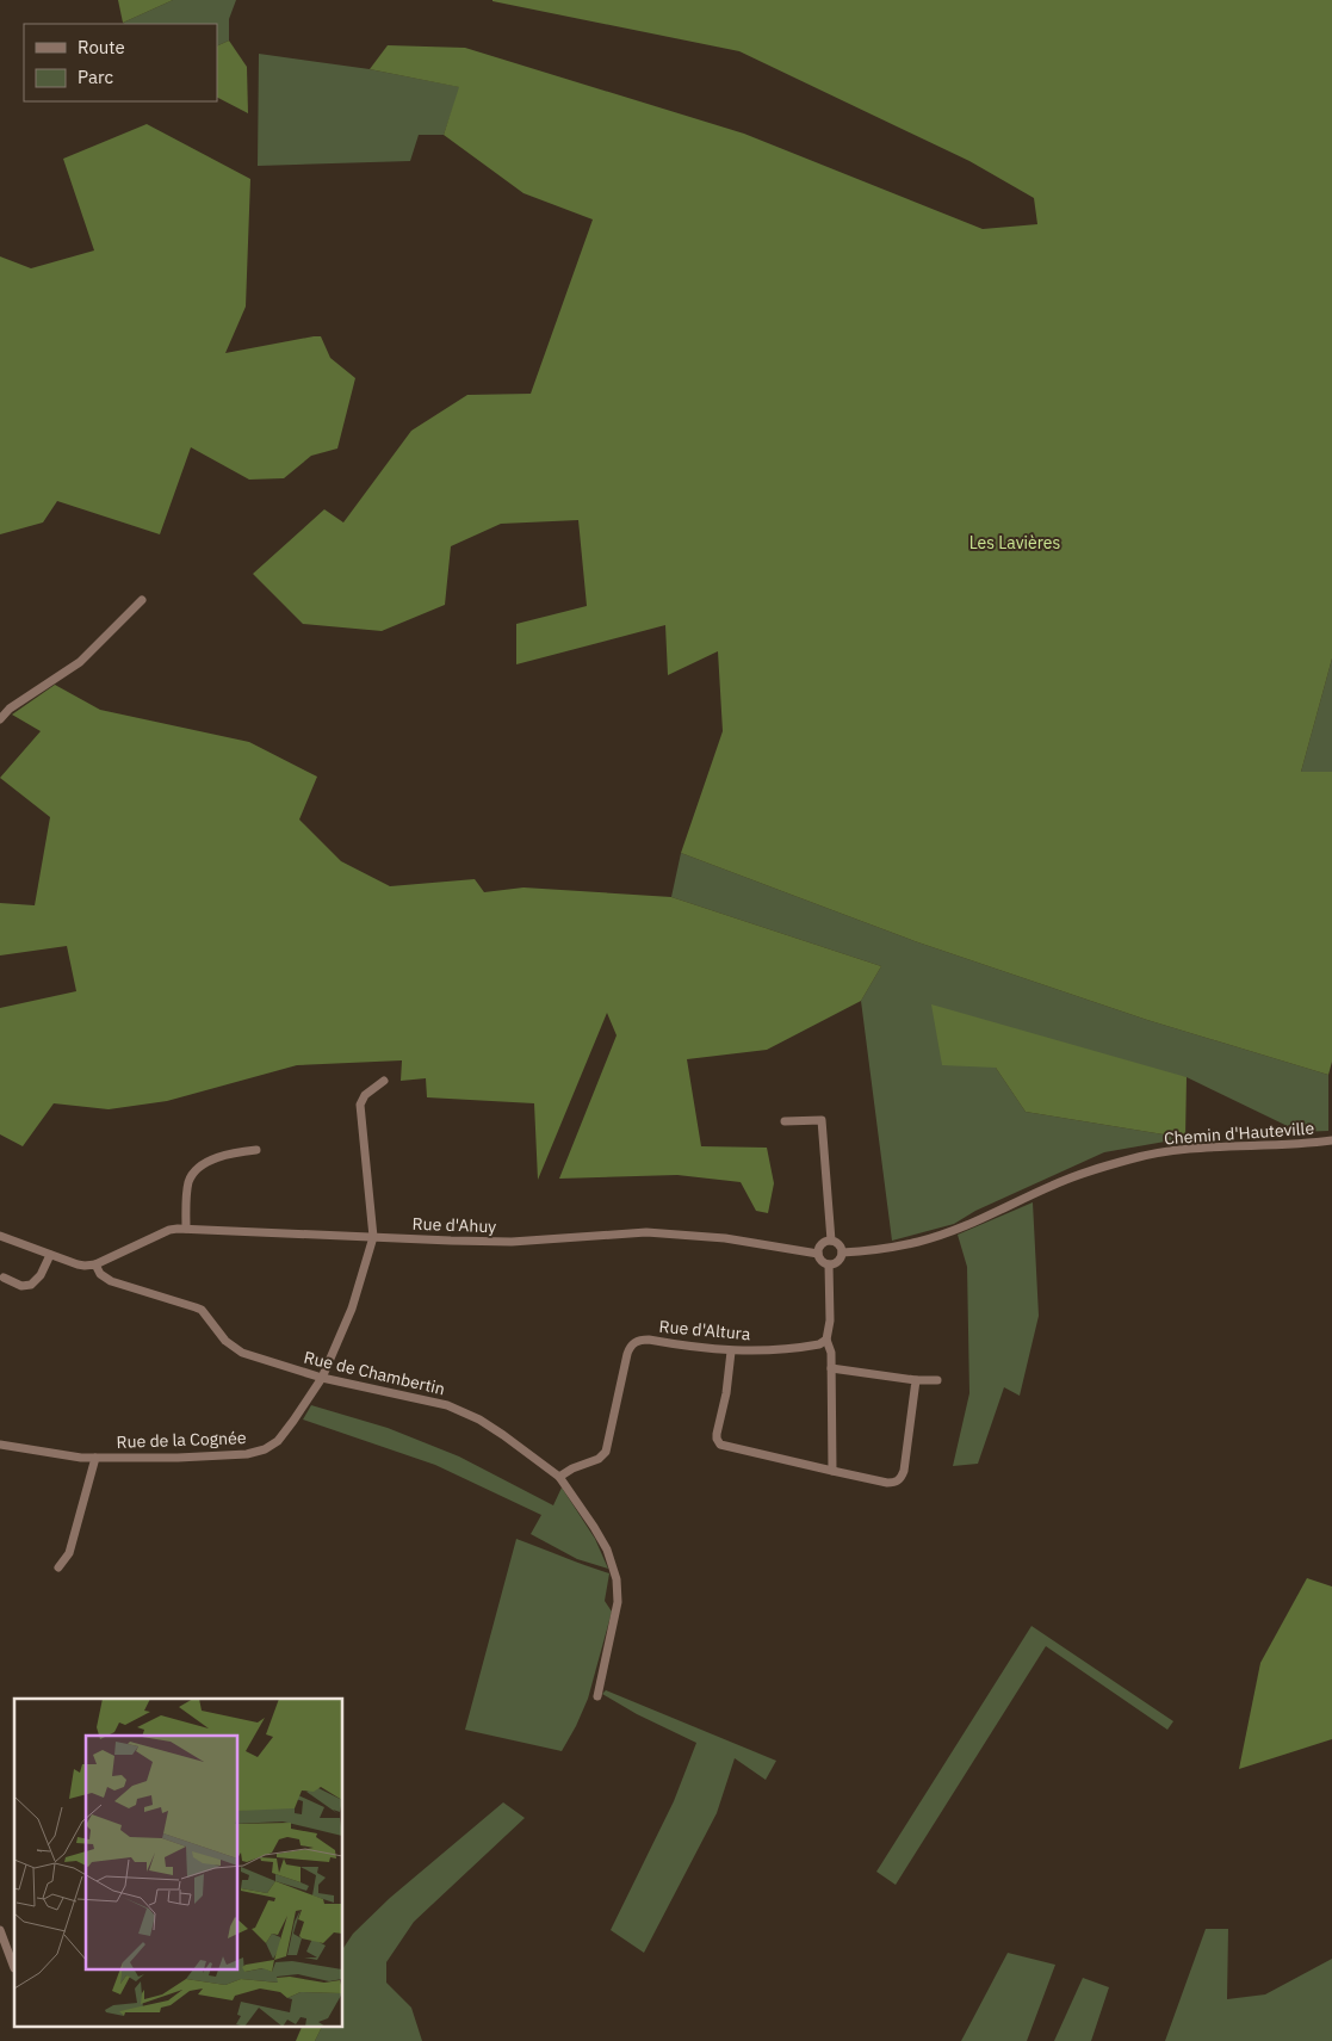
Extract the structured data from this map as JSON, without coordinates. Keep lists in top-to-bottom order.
{
  "streets": {
    "street": [
      "Chemin d'Hauteville",
      "Rue d'Ahuy",
      "Rue d'Altura",
      "Rue de Chambertin",
      "Rue de la Cognée"
    ]
  },
  "crossings": [
    ["Chemin d'Hauteville", "Rue d'Ahuy"],
    ["Rue d'Ahuy", "Rue de Chambertin"],
    ["Rue d'Ahuy", "Rue de la Cognée"],
    ["Rue d'Altura", "Rue de Chambertin"],
    ["Rue de Chambertin", "Rue de la Cognée"]
  ],
  "parks": ["Les Lavières"],
  "legend": ["Route", "Parc"]
}
